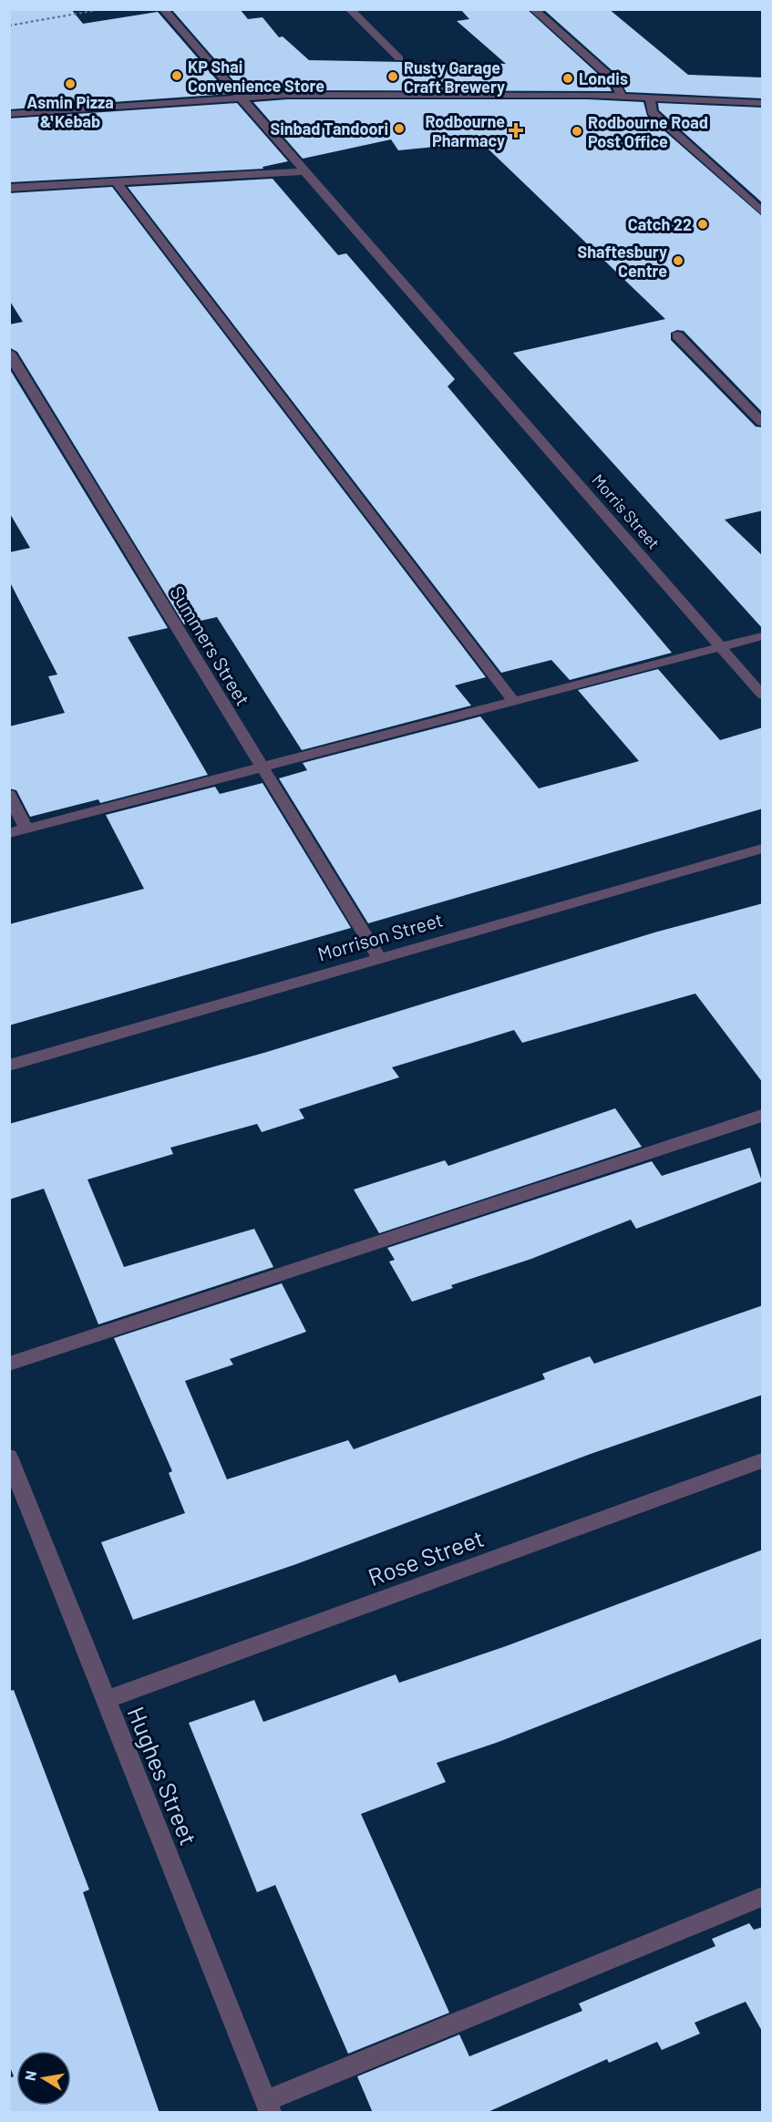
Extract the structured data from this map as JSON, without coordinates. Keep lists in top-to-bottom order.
{
  "streets": {
    "street": [
      "Morris Street",
      "Summers Street",
      "Morrison Street",
      "Rose Street",
      "Hughes Street"
    ]
  },
  "crossings": [
    ["Summers Street", "Morrison Street"],
    ["Rose Street", "Hughes Street"]
  ],
  "places": {
    "other": [
      "KP Shai Convenience Store",
      "Rusty Garage Craft Brewery",
      "Londis",
      "Asmin Pizza & Kebab",
      "Sinbad Tandoori",
      "Rodbourne Road Post Office",
      "Catch 22",
      "Shaftesbury Centre"
    ],
    "health": ["Rodbourne Pharmacy"]
  },
  "north": "left"
}
